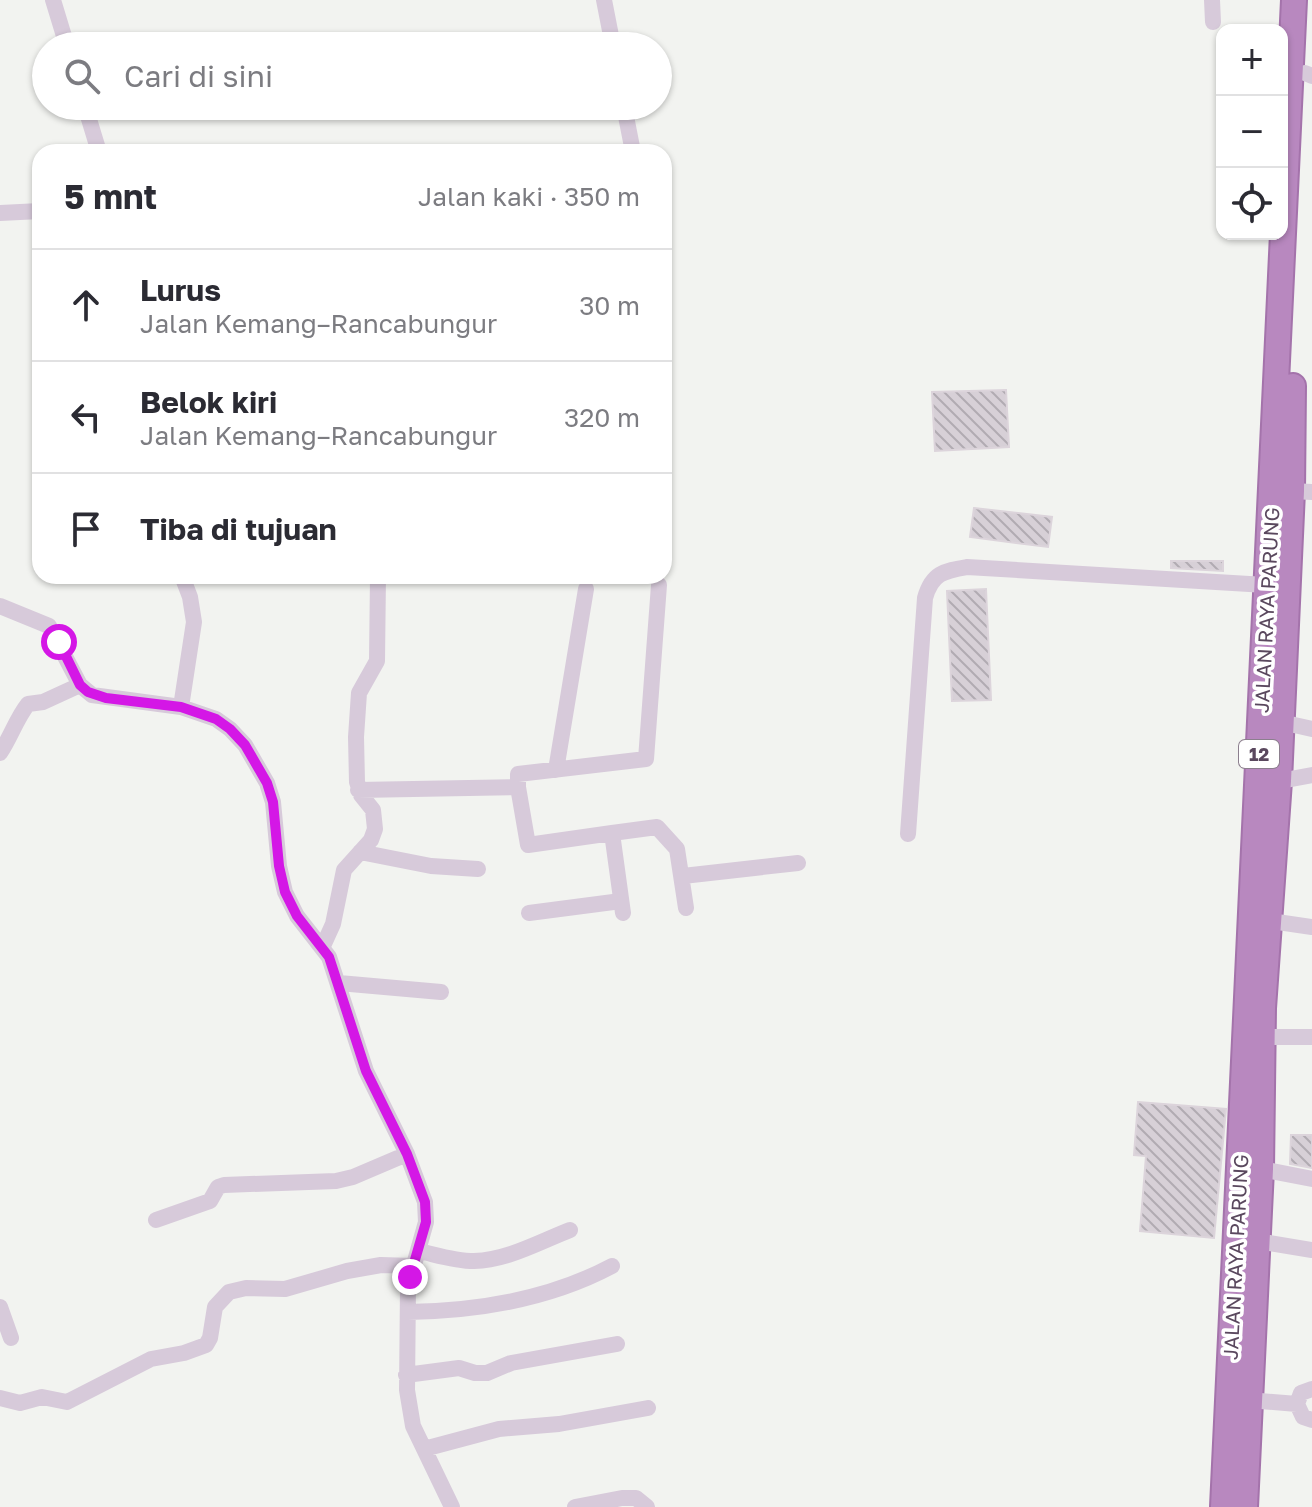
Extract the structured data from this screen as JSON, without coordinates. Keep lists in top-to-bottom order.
{
  "streets": {
    "highway": ["JALAN RAYA PARUNG", "12"]
  },
  "page": {
    "map_buttons": ["+", "−"],
    "search": "Cari di sini",
    "heading": ["5 mnt", "Jalan kaki · 350 m"],
    "list": [
      ["Lurus", "Jalan Kemang–Rancabungur", "30 m"],
      ["Belok kiri", "Jalan Kemang–Rancabungur", "320 m"],
      "Tiba di tujuan"
    ]
  }
}
